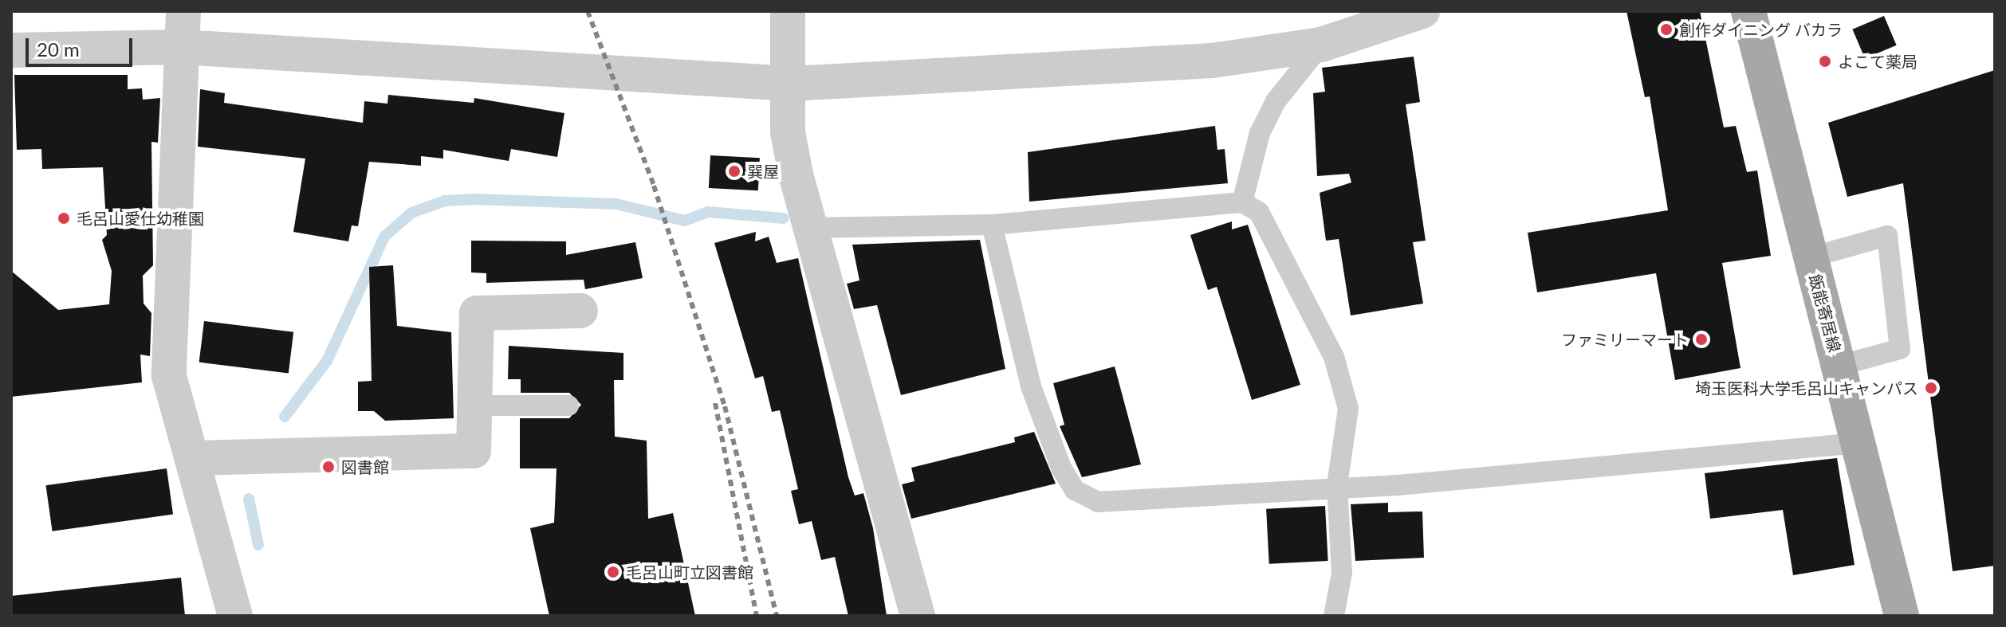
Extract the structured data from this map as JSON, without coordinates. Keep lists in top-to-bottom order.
{
  "streets": {
    "main road": ["飯能寄居線"]
  },
  "places": [
    "創作ダイニング バカラ",
    "よこて薬局",
    "巽屋",
    "毛呂山愛仕幼稚園",
    "ファミリーマート",
    "埼玉医科大学毛呂山キャンパス",
    "図書館",
    "毛呂山町立図書館"
  ],
  "scale_bar": "20 m"
}
